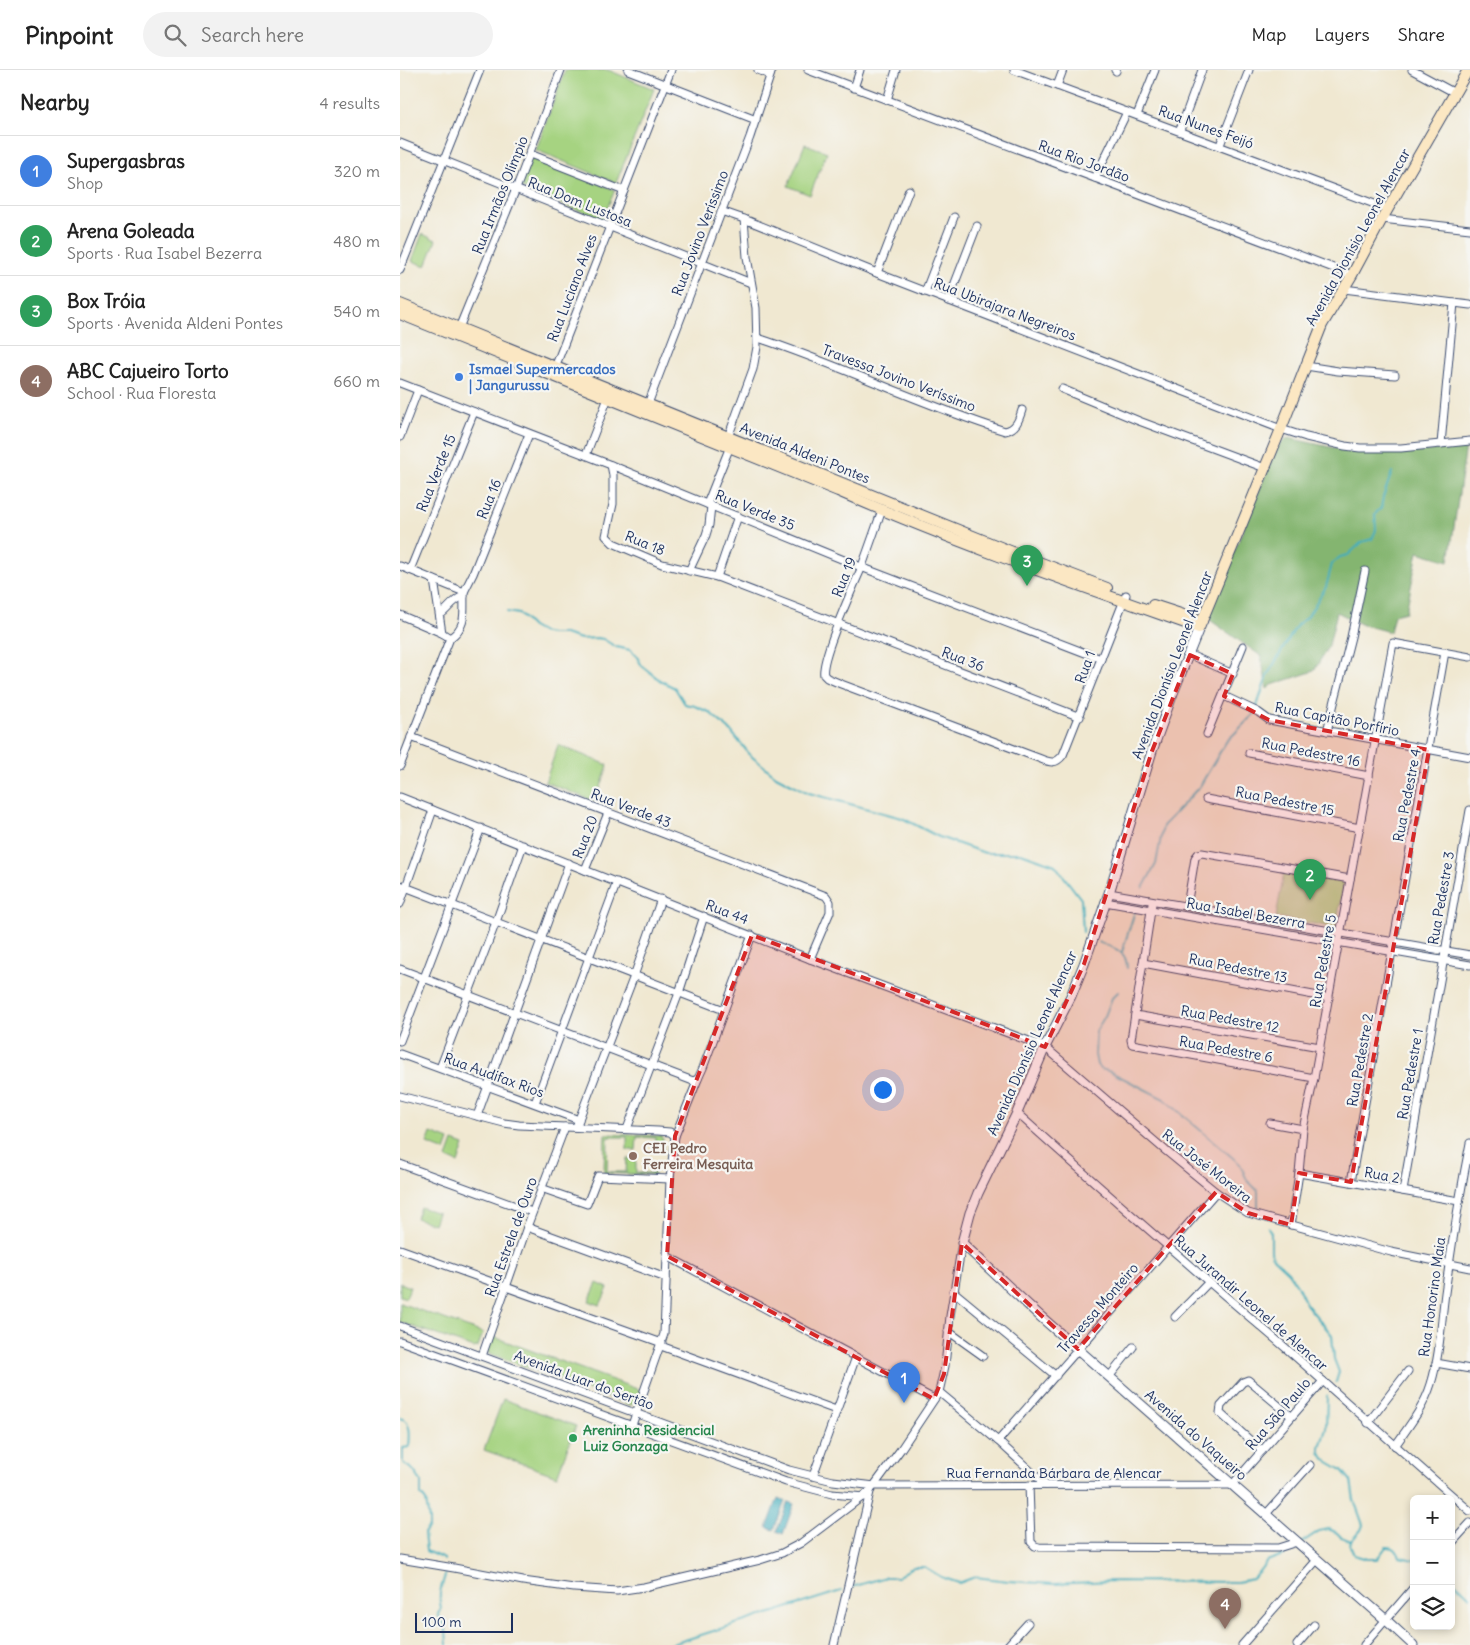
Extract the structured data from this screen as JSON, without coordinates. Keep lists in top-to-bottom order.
{
  "streets": {
    "main road": ["Avenida Dionísio Leonel Alencar", "Avenida Aldeni Pontes"],
    "street": [
      "Rua Nunes Feijó",
      "Rua Rio Jordão",
      "Rua Irmãos Olímpio",
      "Rua Dom Lustosa",
      "Rua Jovino Veríssimo",
      "Rua Luciano Alves",
      "Rua Ubirajara Negreiros",
      "Travessa Jovino Veríssimo",
      "Rua Verde 15",
      "Rua 16",
      "Rua Verde 35",
      "Rua 18",
      "Rua 19",
      "Rua 36",
      "Rua 1",
      "Rua Capitão Porfírio",
      "Rua Pedestre 16",
      "Rua Pedestre 4",
      "Rua Pedestre 15",
      "Rua Verde 43",
      "Rua 20",
      "Rua Pedestre 3",
      "Rua 44",
      "Rua Isabel Bezerra",
      "Rua Pedestre 5",
      "Rua Pedestre 13",
      "Rua Pedestre 12",
      "Rua Pedestre 6",
      "Rua Pedestre 2",
      "Rua Pedestre 1",
      "Rua Audifax Rios",
      "Rua José Moreira",
      "Rua 2",
      "Rua Estrela de Ouro",
      "Rua Honorino Maia",
      "Rua Jurandir Leonel de Alencar",
      "Travessa Monteiro",
      "Avenida Luar do Sertão",
      "Rua São Paulo",
      "Avenida do Vaqueiro",
      "Rua Fernanda Bárbara de Alencar"
    ]
  },
  "crossings": [
    ["Rua Nunes Feijó", "Avenida Dionísio Leonel Alencar"],
    ["Rua Rio Jordão", "Avenida Dionísio Leonel Alencar"],
    ["Rua Irmãos Olímpio", "Rua Dom Lustosa"],
    ["Rua Irmãos Olímpio", "Avenida Aldeni Pontes"],
    ["Rua Dom Lustosa", "Rua Jovino Veríssimo"],
    ["Rua Dom Lustosa", "Rua Luciano Alves"],
    ["Rua Jovino Veríssimo", "Rua Ubirajara Negreiros"],
    ["Rua Jovino Veríssimo", "Avenida Aldeni Pontes"],
    ["Avenida Dionísio Leonel Alencar", "Rua Ubirajara Negreiros"],
    ["Avenida Dionísio Leonel Alencar", "Avenida Aldeni Pontes"],
    ["Avenida Dionísio Leonel Alencar", "Rua 44"],
    ["Avenida Dionísio Leonel Alencar", "Rua Isabel Bezerra"],
    ["Avenida Dionísio Leonel Alencar", "Rua José Moreira"],
    ["Avenida Dionísio Leonel Alencar", "Rua Jurandir Leonel de Alencar"],
    ["Avenida Dionísio Leonel Alencar", "Avenida Luar do Sertão"],
    ["Avenida Dionísio Leonel Alencar", "Avenida do Vaqueiro"],
    ["Avenida Dionísio Leonel Alencar", "Rua Fernanda Bárbara de Alencar"],
    ["Rua Luciano Alves", "Avenida Aldeni Pontes"],
    ["Avenida Aldeni Pontes", "Rua 19"],
    ["Avenida Aldeni Pontes", "Rua 1"],
    ["Rua Verde 15", "Rua Verde 35"],
    ["Rua 16", "Rua Verde 35"],
    ["Rua Verde 35", "Rua 18"],
    ["Rua Verde 35", "Rua 19"],
    ["Rua Verde 35", "Rua 1"],
    ["Rua 18", "Rua 19"],
    ["Rua 18", "Rua 36"],
    ["Rua 19", "Rua 36"],
    ["Rua 19", "Rua 1"],
    ["Rua 36", "Rua 1"],
    ["Rua Capitão Porfírio", "Rua Pedestre 4"],
    ["Rua Capitão Porfírio", "Rua Pedestre 5"],
    ["Rua Pedestre 16", "Rua Pedestre 5"],
    ["Rua Pedestre 4", "Rua Isabel Bezerra"],
    ["Rua Pedestre 4", "Rua Pedestre 5"],
    ["Rua Pedestre 4", "Rua Pedestre 2"],
    ["Rua Pedestre 15", "Rua Pedestre 5"],
    ["Rua Verde 43", "Rua 20"],
    ["Rua Verde 43", "Rua 44"],
    ["Rua 20", "Rua 44"],
    ["Rua Pedestre 3", "Rua Isabel Bezerra"],
    ["Rua Pedestre 3", "Rua Pedestre 1"],
    ["Rua 44", "Rua José Moreira"],
    ["Rua Isabel Bezerra", "Rua Pedestre 5"],
    ["Rua Isabel Bezerra", "Rua Pedestre 2"],
    ["Rua Isabel Bezerra", "Rua Pedestre 1"],
    ["Rua Pedestre 5", "Rua Pedestre 13"],
    ["Rua Pedestre 5", "Rua Pedestre 12"],
    ["Rua Pedestre 5", "Rua Pedestre 6"],
    ["Rua Pedestre 5", "Rua José Moreira"],
    ["Rua Pedestre 5", "Rua 2"],
    ["Rua Pedestre 12", "Rua Pedestre 6"],
    ["Rua Pedestre 2", "Rua 2"],
    ["Rua Pedestre 1", "Rua 2"],
    ["Rua José Moreira", "Rua Honorino Maia"],
    ["Rua José Moreira", "Travessa Monteiro"],
    ["Rua 2", "Rua Honorino Maia"],
    ["Rua Estrela de Ouro", "Avenida Luar do Sertão"],
    ["Rua Honorino Maia", "Rua Jurandir Leonel de Alencar"],
    ["Rua Jurandir Leonel de Alencar", "Travessa Monteiro"],
    ["Rua Jurandir Leonel de Alencar", "Rua São Paulo"],
    ["Travessa Monteiro", "Avenida do Vaqueiro"],
    ["Avenida Luar do Sertão", "Rua Fernanda Bárbara de Alencar"],
    ["Rua São Paulo", "Avenida do Vaqueiro"],
    ["Rua São Paulo", "Rua Fernanda Bárbara de Alencar"],
    ["Avenida do Vaqueiro", "Rua Fernanda Bárbara de Alencar"]
  ],
  "places": ["Ismael Supermercados | Jangurussu", "CEI Pedro Ferreira Mesquita", "Areninha Residencial Luiz Gonzaga"],
  "scale_bar": "100 m",
  "page": {
    "header": "Pinpoint",
    "search": "Search here",
    "nav": ["Map", "Layers", "Share"],
    "heading": ["Nearby", "4 results"],
    "list": [
      {
        "mark": "1",
        "name": "Supergasbras",
        "note": "Shop",
        "value": "320 m"
      },
      {
        "mark": "2",
        "name": "Arena Goleada",
        "note": "Sports · Rua Isabel Bezerra",
        "value": "480 m"
      },
      {
        "mark": "3",
        "name": "Box Tróia",
        "note": "Sports · Avenida Aldeni Pontes",
        "value": "540 m"
      },
      {
        "mark": "4",
        "name": "ABC Cajueiro Torto",
        "note": "School · Rua Floresta",
        "value": "660 m"
      }
    ],
    "pins": [
      "3",
      "2",
      "1",
      "4"
    ],
    "map_buttons": ["+", "−"],
    "scale": "100 m"
  }
}
